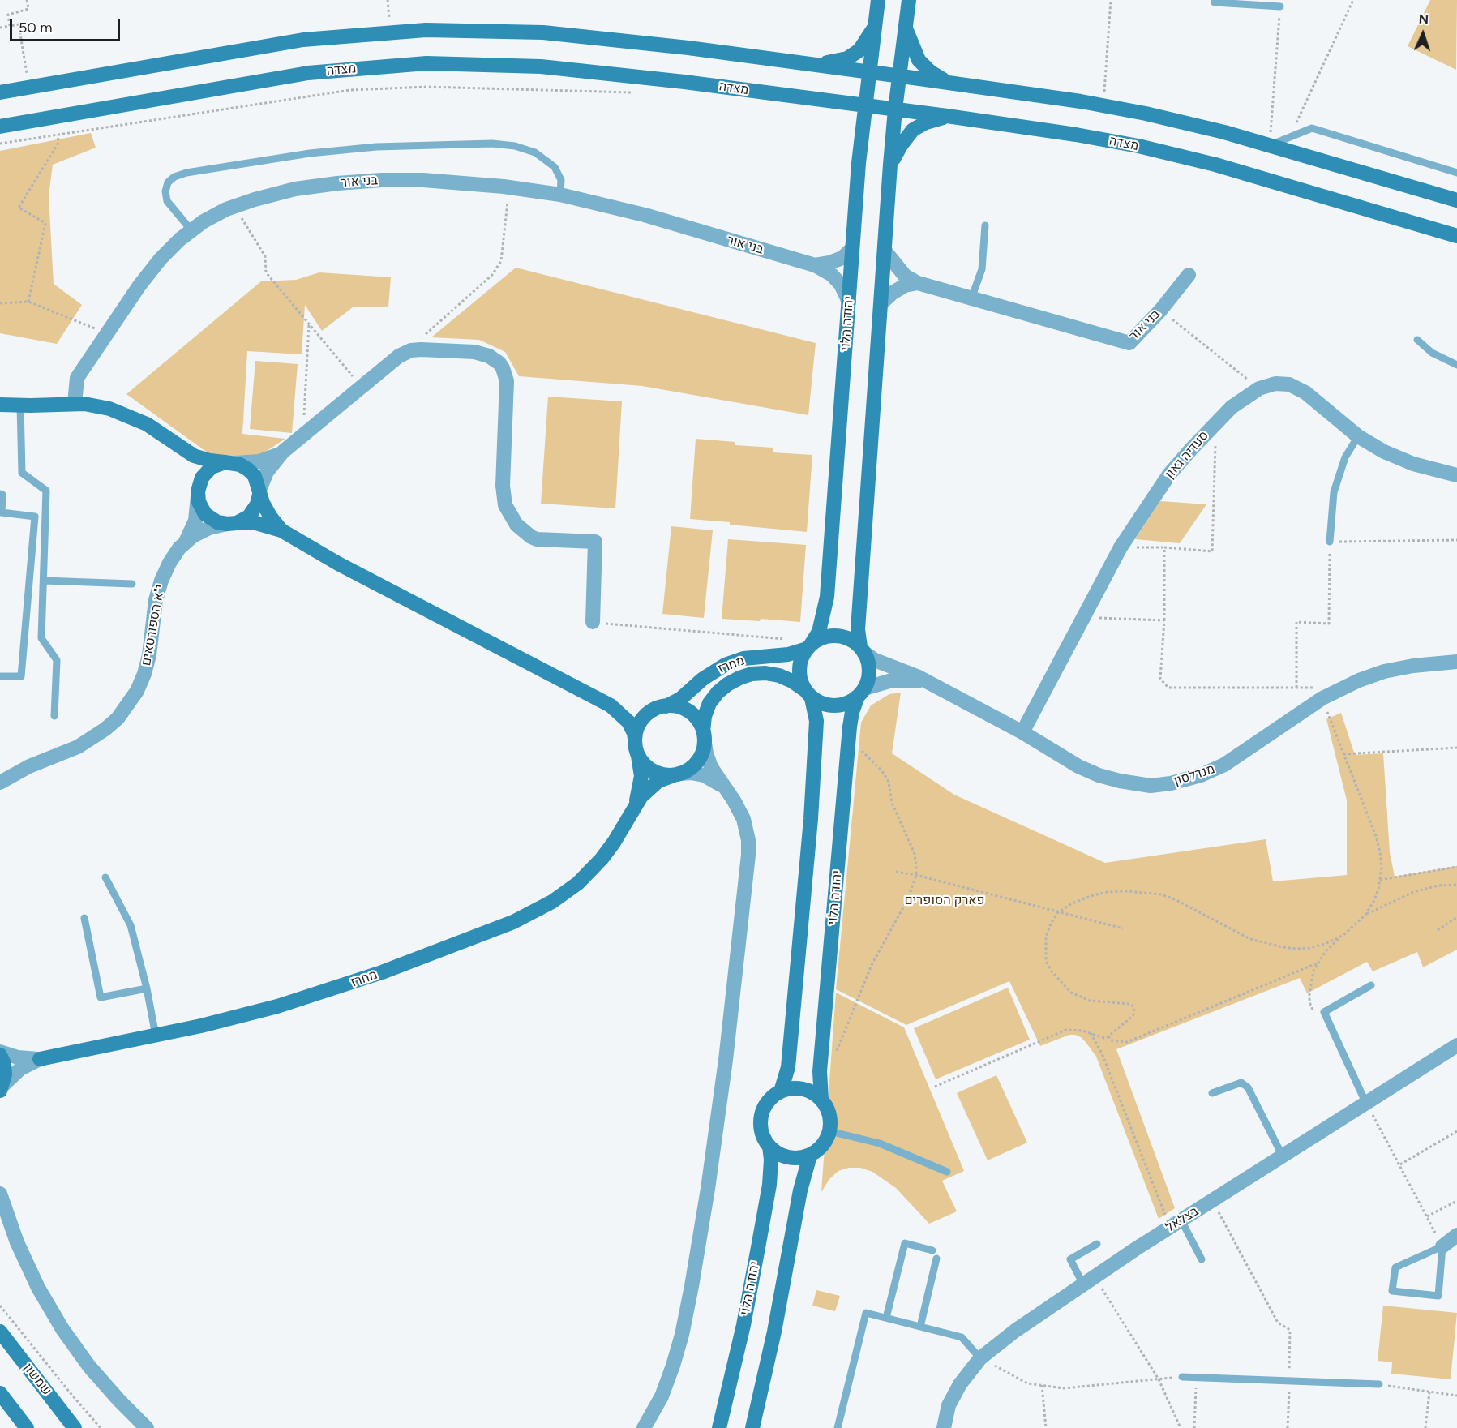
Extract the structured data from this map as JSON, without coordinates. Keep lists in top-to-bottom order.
{
  "streets": {
    "main road": [
      "מצדה",
      "יהודה הלוי",
      "מחרז",
      "שמשון"
    ],
    "street": [
      "בני אור",
      "סעדיה גאון",
      "י\"א הספורטאים",
      "מנדלסון",
      "בצלאל"
    ]
  },
  "crossings": [
    ["מצדה", "יהודה הלוי"],
    ["בני אור", "יהודה הלוי"],
    ["יהודה הלוי", "מחרז"],
    ["יהודה הלוי", "מנדלסון"],
    ["סעדיה גאון", "מנדלסון"],
    ["מחרז", "מנדלסון"]
  ],
  "parks": ["פארק הסופרים"],
  "scale_bar": "50 m",
  "north": "top"
}
